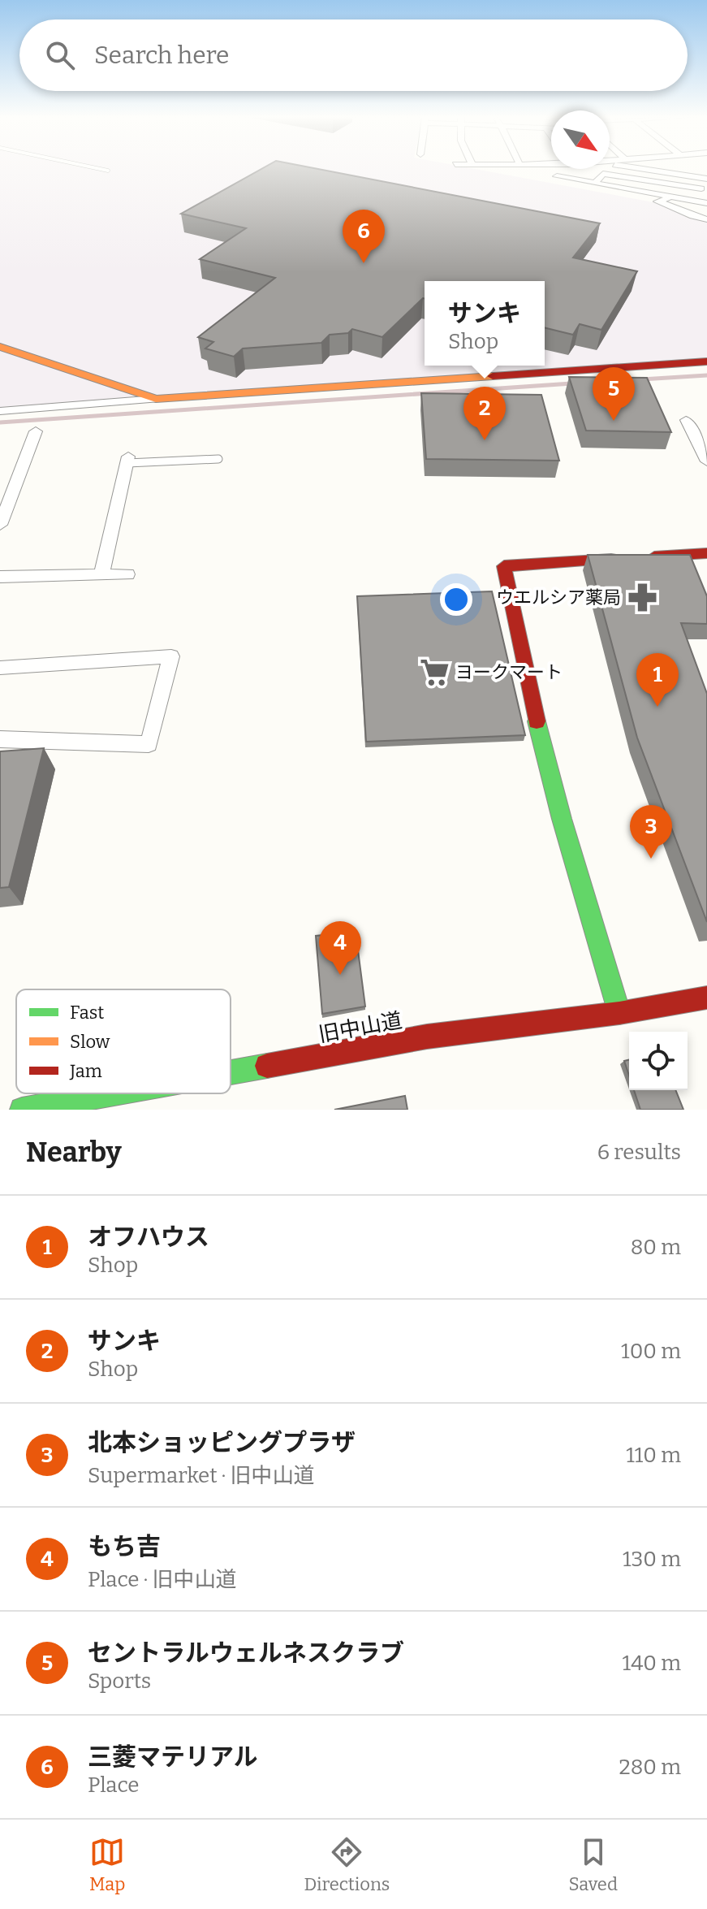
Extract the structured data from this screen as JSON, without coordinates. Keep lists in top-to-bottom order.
{
  "streets": {
    "street": ["旧中山道"]
  },
  "places": {
    "pharmacy": ["ウエルシア薬局"],
    "supermarket": ["ヨークマート"]
  },
  "legend": ["Fast", "Slow", "Jam"],
  "north": "bottom right",
  "page": {
    "search": "Search here",
    "pins": [
      "6",
      "5",
      "2",
      "1",
      "3",
      "4"
    ],
    "popup": ["サンキ", "Shop"],
    "heading": ["Nearby", "6 results"],
    "list": [
      {
        "mark": "1",
        "name": "オフハウス",
        "note": "Shop",
        "value": "80 m"
      },
      {
        "mark": "2",
        "name": "サンキ",
        "note": "Shop",
        "value": "100 m"
      },
      {
        "mark": "3",
        "name": "北本ショッピングプラザ",
        "note": "Supermarket · 旧中山道",
        "value": "110 m"
      },
      {
        "mark": "4",
        "name": "もち吉",
        "note": "Place · 旧中山道",
        "value": "130 m"
      },
      {
        "mark": "5",
        "name": "セントラルウェルネスクラブ",
        "note": "Sports",
        "value": "140 m"
      },
      {
        "mark": "6",
        "name": "三菱マテリアル",
        "note": "Place",
        "value": "280 m"
      }
    ],
    "nav": ["Map", "Directions", "Saved"]
  }
}
